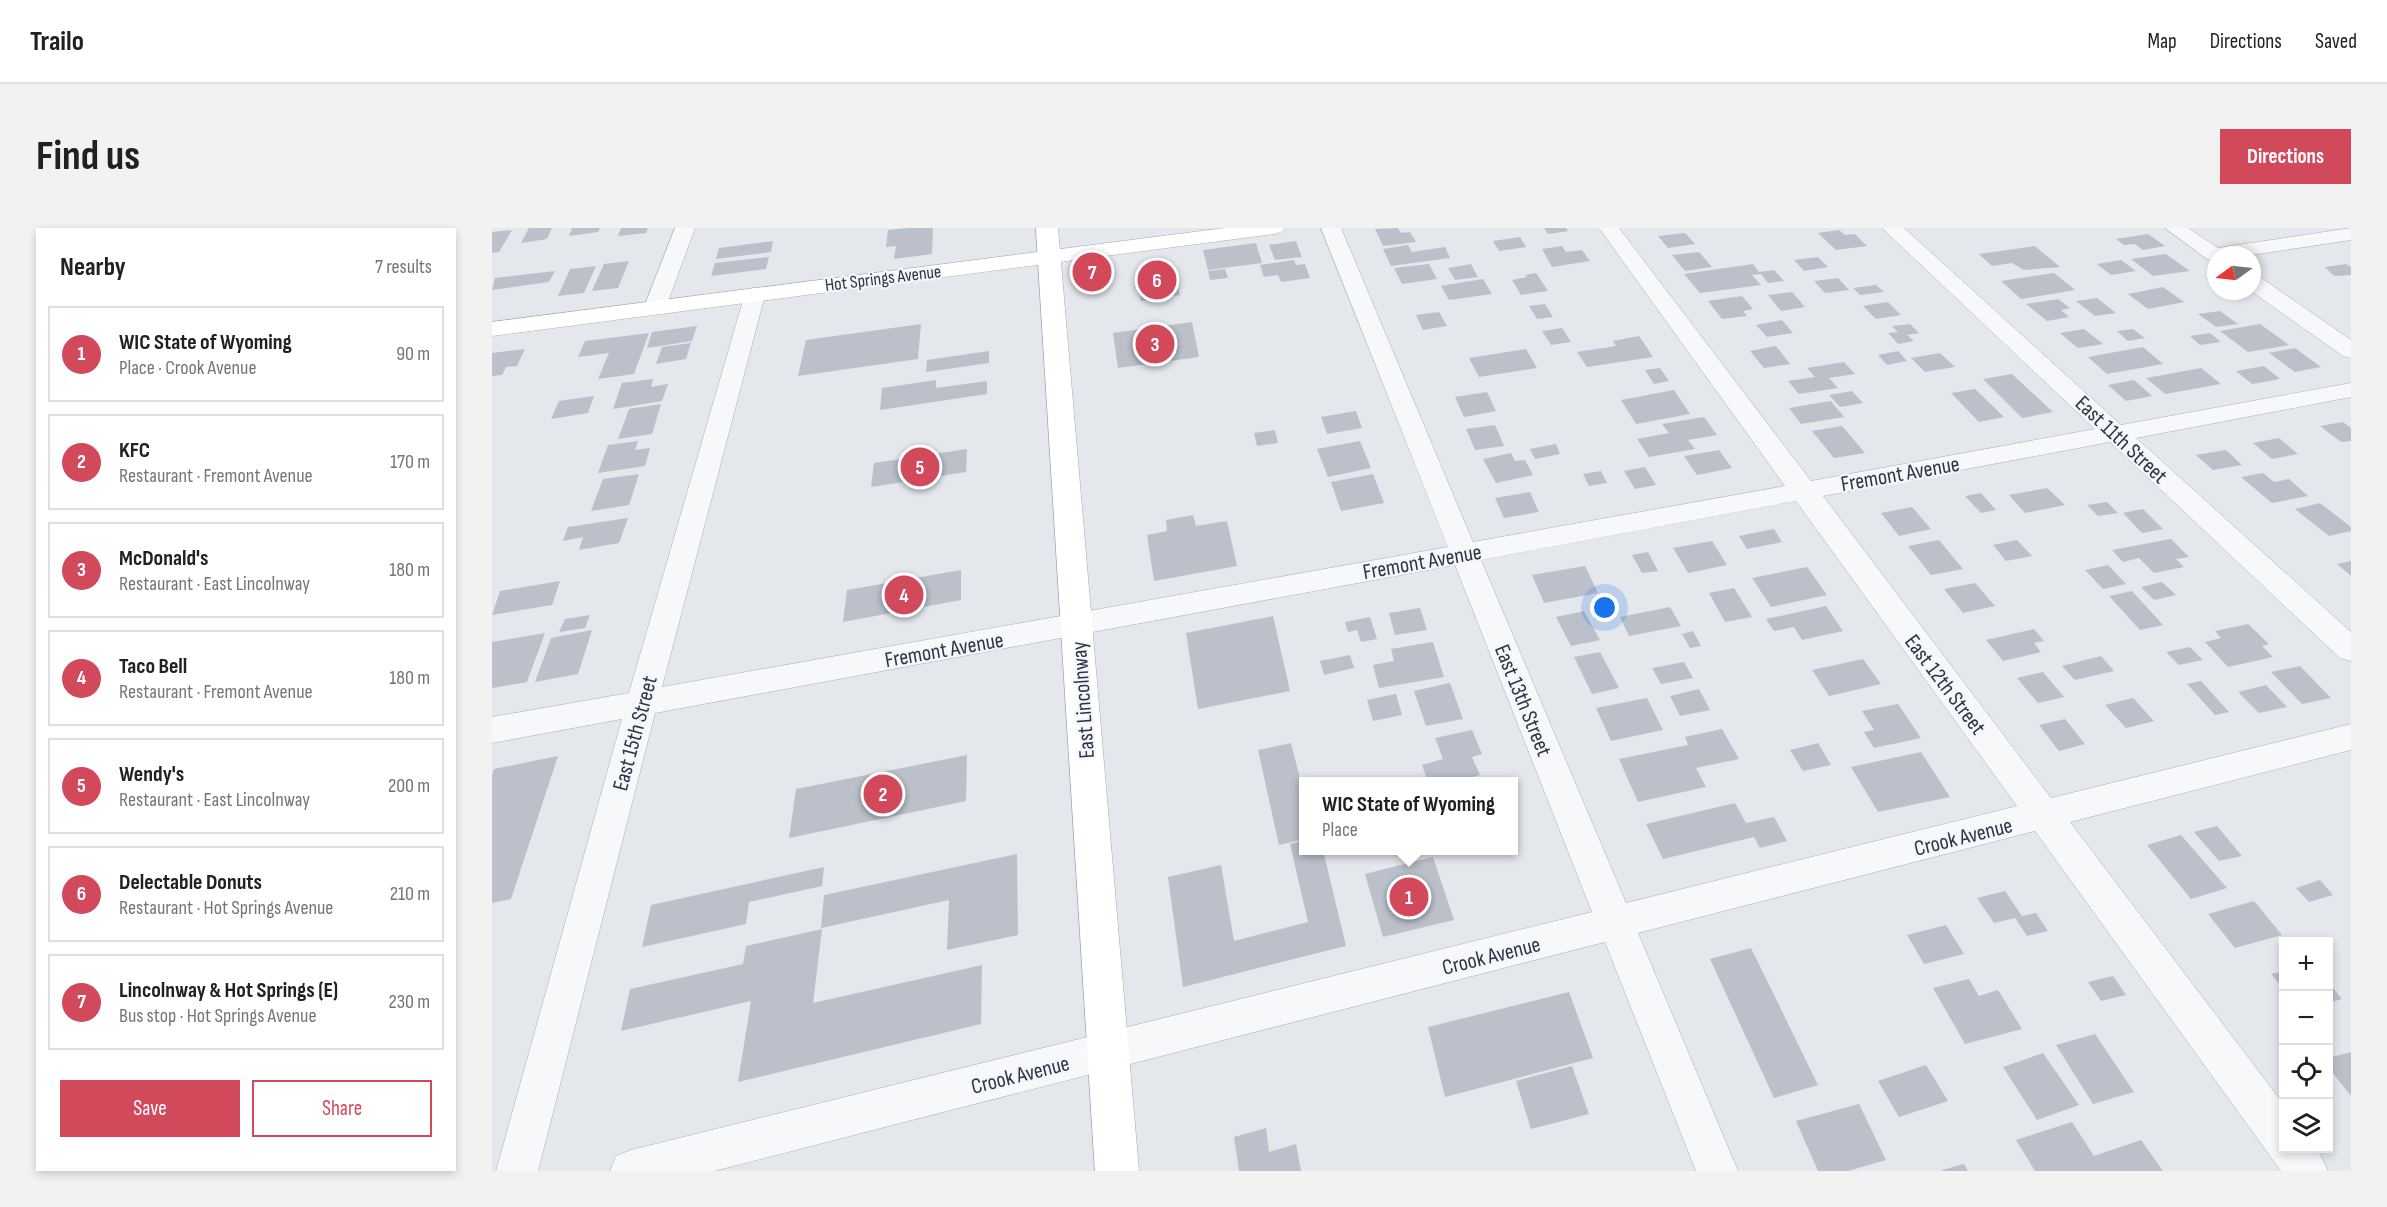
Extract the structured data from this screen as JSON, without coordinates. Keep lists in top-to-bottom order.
{
  "streets": {
    "main road": ["Hot Springs Avenue", "East Lincolnway"],
    "street": [
      "East 11th Street",
      "Fremont Avenue",
      "East 12th Street",
      "East 13th Street",
      "East 15th Street",
      "Crook Avenue"
    ]
  },
  "crossings": [
    ["Hot Springs Avenue", "East Lincolnway"],
    ["Hot Springs Avenue", "East 15th Street"],
    ["East 11th Street", "Fremont Avenue"],
    ["Fremont Avenue", "East 12th Street"],
    ["Fremont Avenue", "East Lincolnway"],
    ["Fremont Avenue", "East 13th Street"],
    ["Fremont Avenue", "East 15th Street"],
    ["East 12th Street", "Crook Avenue"],
    ["East Lincolnway", "Crook Avenue"],
    ["East 13th Street", "Crook Avenue"]
  ],
  "north": "left",
  "page": {
    "header": "Trailo",
    "nav": ["Map", "Directions", "Saved"],
    "buttons": [
      "Directions",
      ["Save", "Share"]
    ],
    "title": "Find us",
    "heading": ["Nearby", "7 results"],
    "pins": [
      "7",
      "6",
      "3",
      "5",
      "4",
      "2",
      "1"
    ],
    "list": [
      {
        "mark": "1",
        "name": "WIC State of Wyoming",
        "note": "Place · Crook Avenue",
        "value": "90 m"
      },
      {
        "mark": "2",
        "name": "KFC",
        "note": "Restaurant · Fremont Avenue",
        "value": "170 m"
      },
      {
        "mark": "3",
        "name": "McDonald's",
        "note": "Restaurant · East Lincolnway",
        "value": "180 m"
      },
      {
        "mark": "4",
        "name": "Taco Bell",
        "note": "Restaurant · Fremont Avenue",
        "value": "180 m"
      },
      {
        "mark": "5",
        "name": "Wendy's",
        "note": "Restaurant · East Lincolnway",
        "value": "200 m"
      },
      {
        "mark": "6",
        "name": "Delectable Donuts",
        "note": "Restaurant · Hot Springs Avenue",
        "value": "210 m"
      },
      {
        "mark": "7",
        "name": "Lincolnway & Hot Springs (E)",
        "note": "Bus stop · Hot Springs Avenue",
        "value": "230 m"
      }
    ],
    "popup": ["WIC State of Wyoming", "Place"],
    "map_buttons": ["+", "−"]
  }
}
